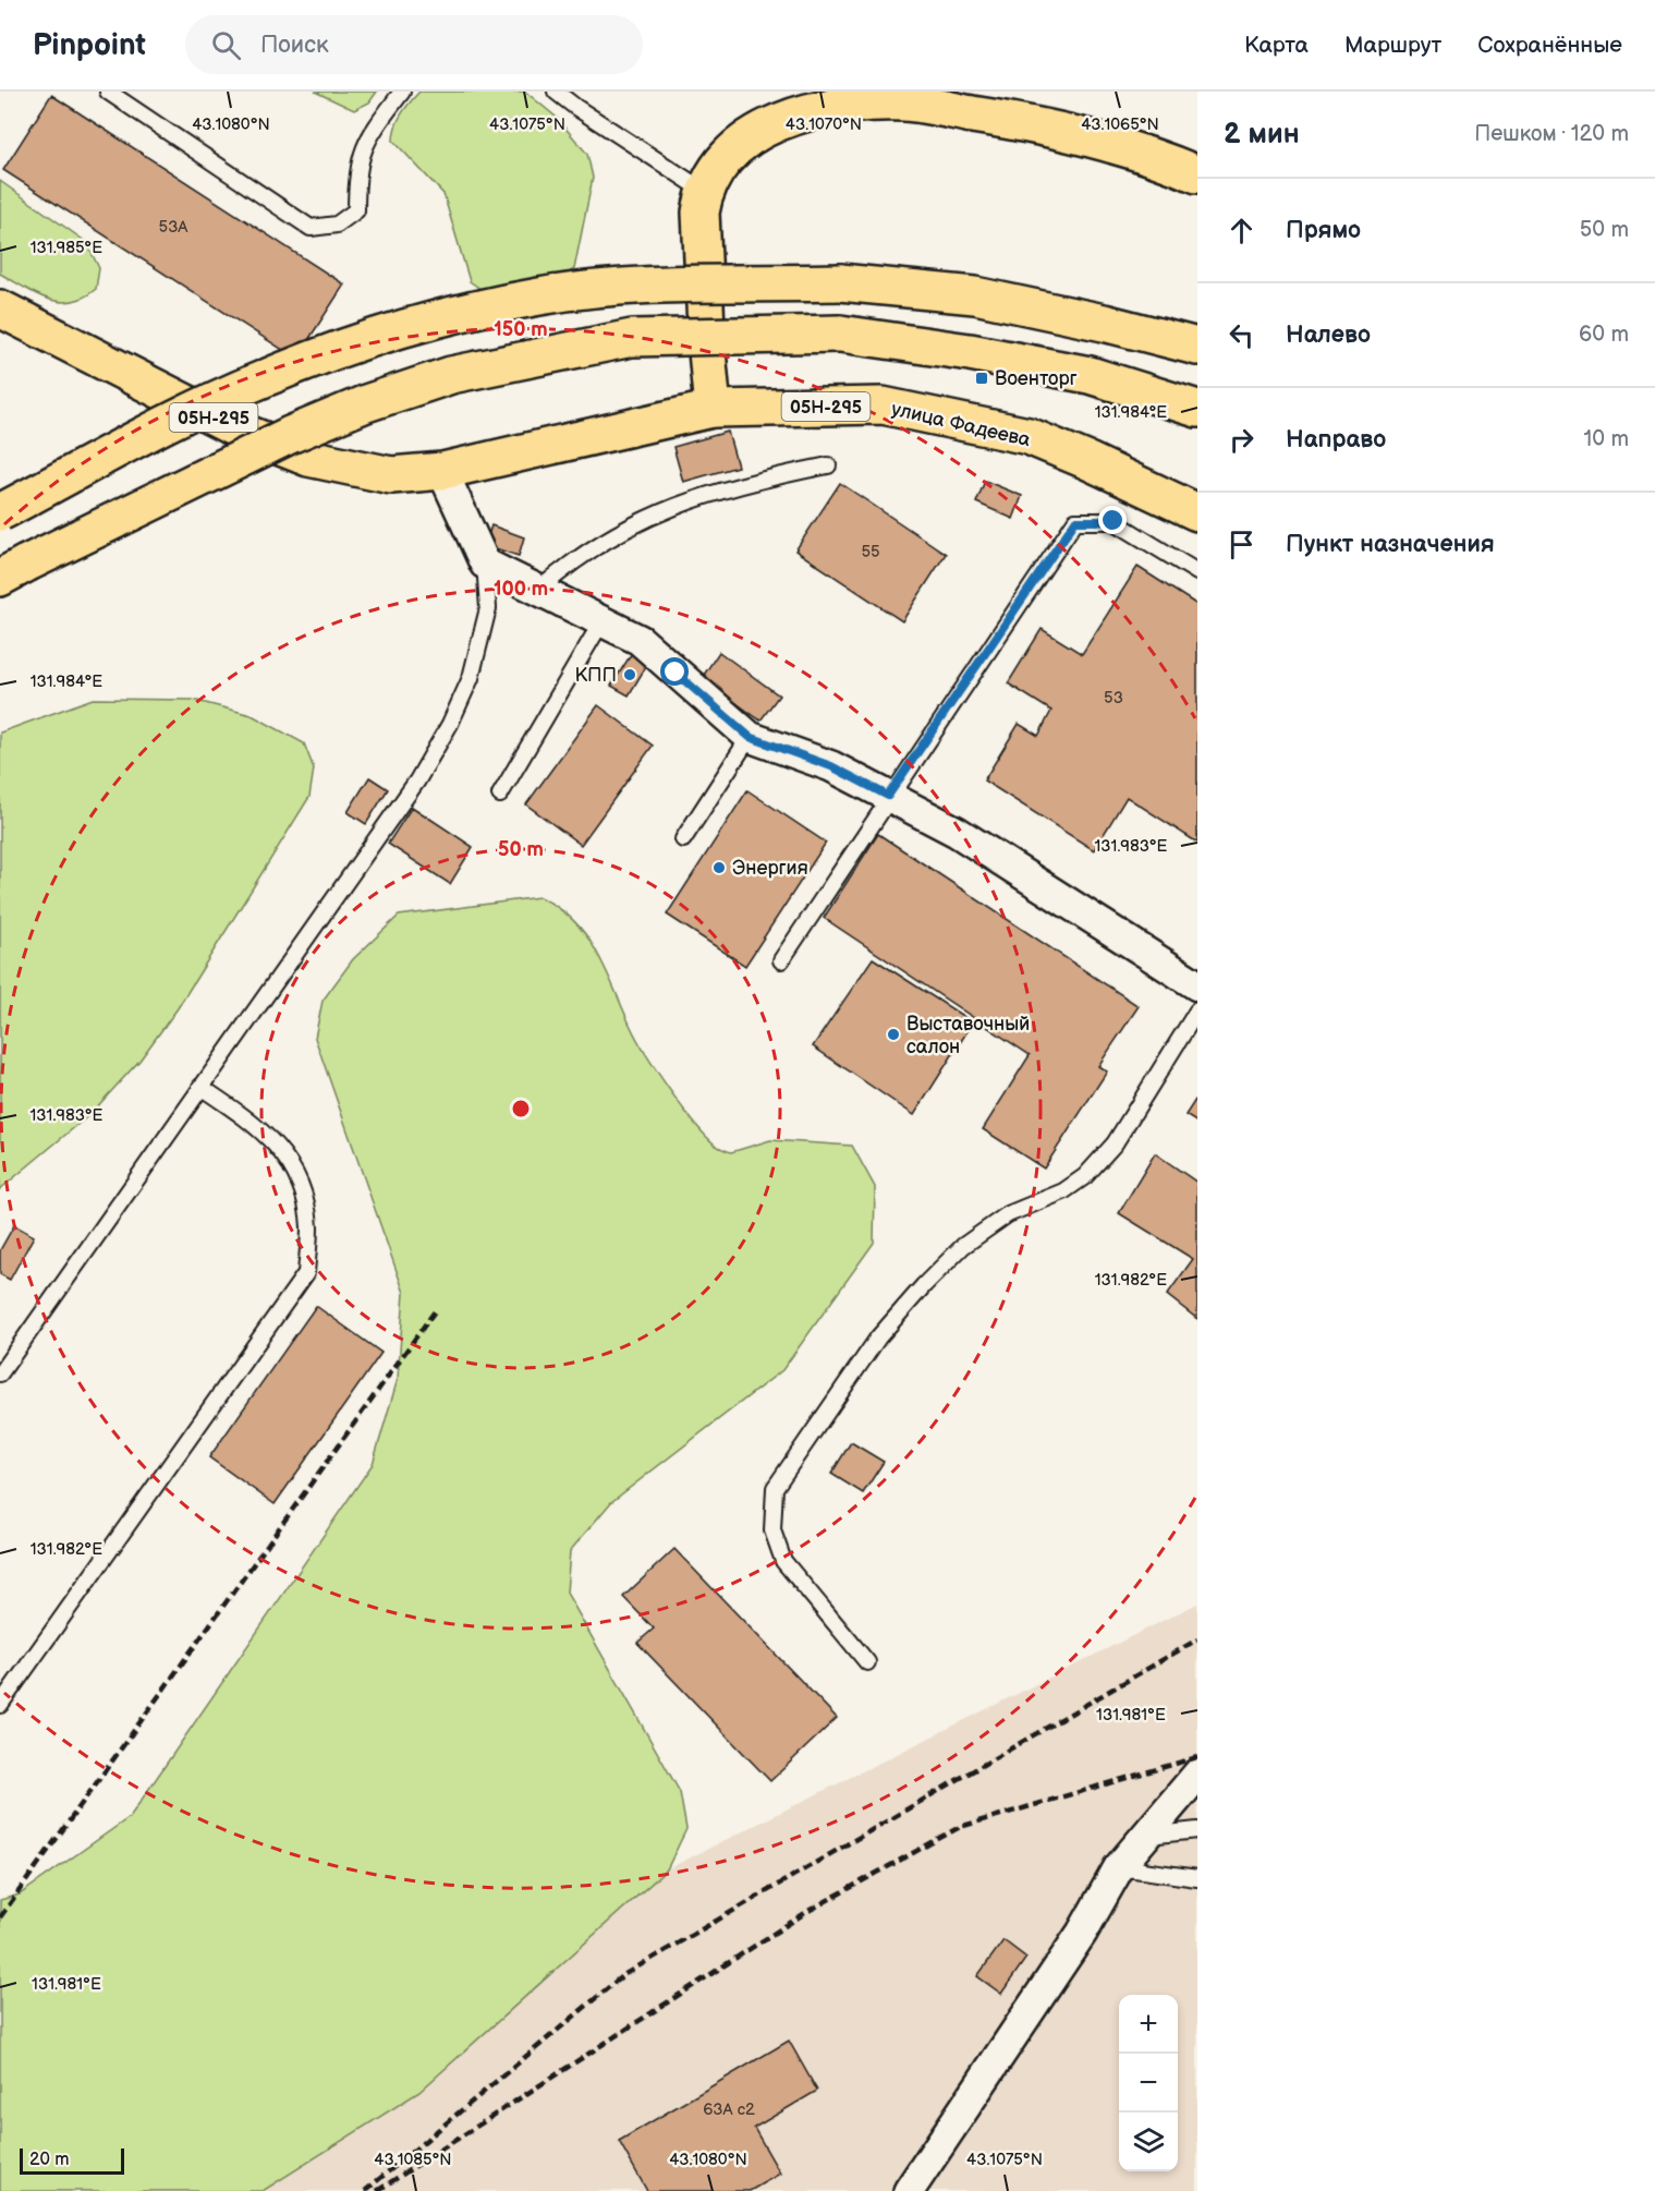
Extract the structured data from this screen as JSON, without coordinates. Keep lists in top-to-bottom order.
{
  "streets": {
    "main road": ["05Н-295", "улица Фадеева"]
  },
  "crossings": [
    ["05Н-295", "улица Фадеева"]
  ],
  "places": {
    "transit": ["Военторг"],
    "other": ["КПП", "Энергия", "Выставочный салон"]
  },
  "house_numbers": [
    "53А",
    "55",
    "53",
    "63А с2"
  ],
  "scale_bar": "20 m",
  "page": {
    "header": "Pinpoint",
    "search": "Поиск",
    "nav": ["Карта", "Маршрут", "Сохранённые"],
    "heading": ["2 мин", "Пешком · 120 m"],
    "list": [
      ["Прямо", "50 m"],
      ["Налево", "60 m"],
      ["Направо", "10 m"],
      "Пункт назначения"
    ],
    "map_buttons": ["+", "−"],
    "scale": "20 m"
  },
  "coordinates": [
    "43.1080°N",
    "43.1075°N",
    "43.1070°N",
    "43.1065°N",
    "131.985°E",
    "131.984°E",
    "131.983°E",
    "131.982°E",
    "131.981°E",
    "43.1085°N"
  ],
  "rings": ["150 m", "100 m", "50 m"]
}
